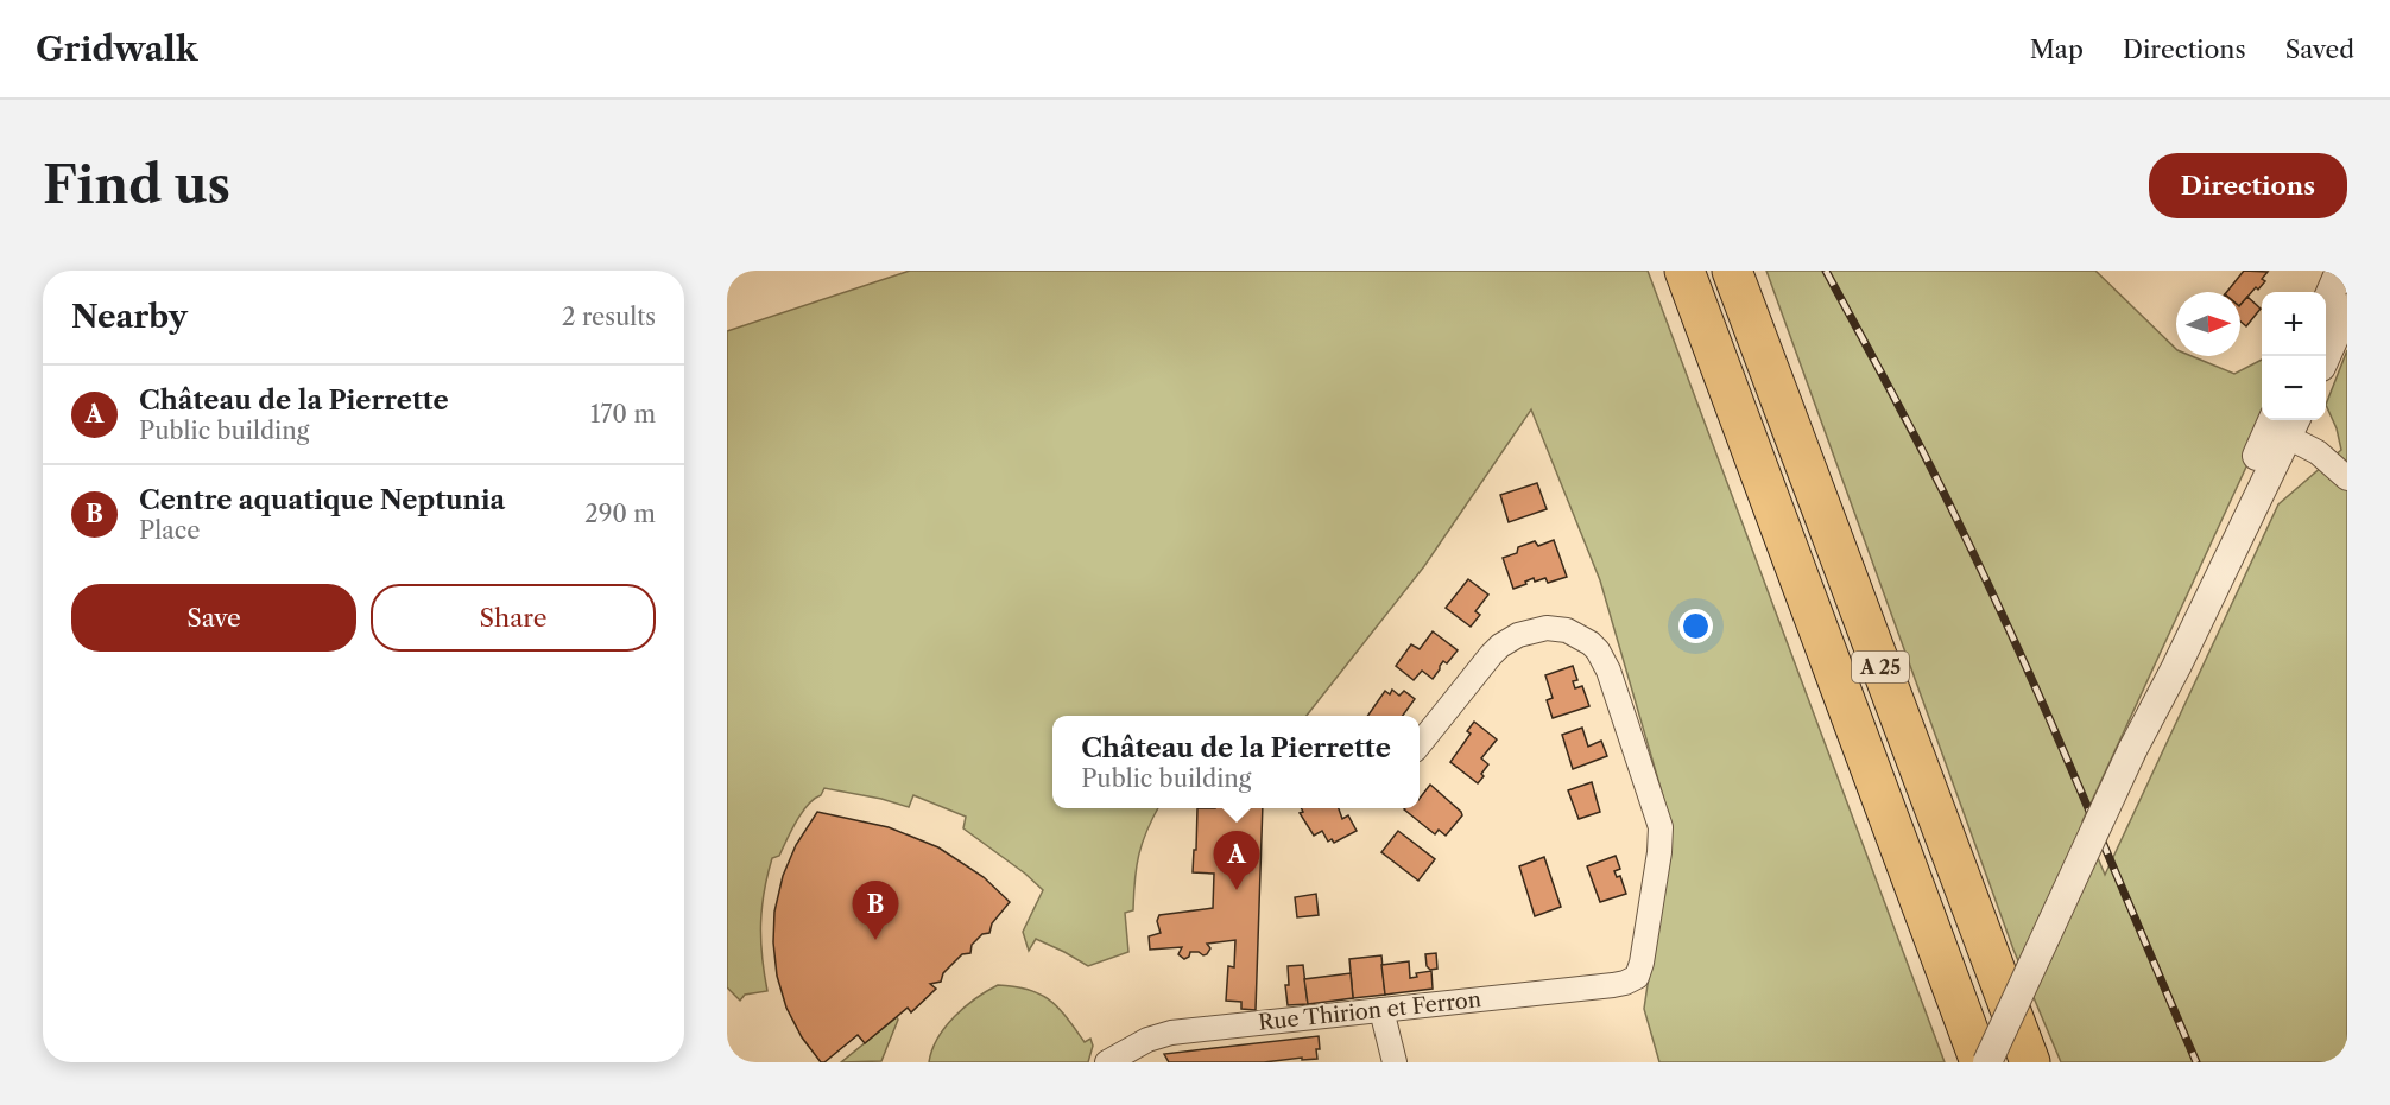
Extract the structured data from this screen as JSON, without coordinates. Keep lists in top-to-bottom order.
{
  "streets": {
    "highway": ["A 25"],
    "street": ["Rue Thirion et Ferron"]
  },
  "north": "right",
  "page": {
    "header": "Gridwalk",
    "nav": ["Map", "Directions", "Saved"],
    "buttons": [
      "Directions",
      ["Save", "Share"]
    ],
    "title": "Find us",
    "heading": ["Nearby", "2 results"],
    "map_buttons": ["+", "−"],
    "list": [
      {
        "mark": "A",
        "name": "Château de la Pierrette",
        "note": "Public building",
        "value": "170 m"
      },
      {
        "mark": "B",
        "name": "Centre aquatique Neptunia",
        "note": "Place",
        "value": "290 m"
      }
    ],
    "popup": ["Château de la Pierrette", "Public building"],
    "pins": ["A", "B"]
  }
}
